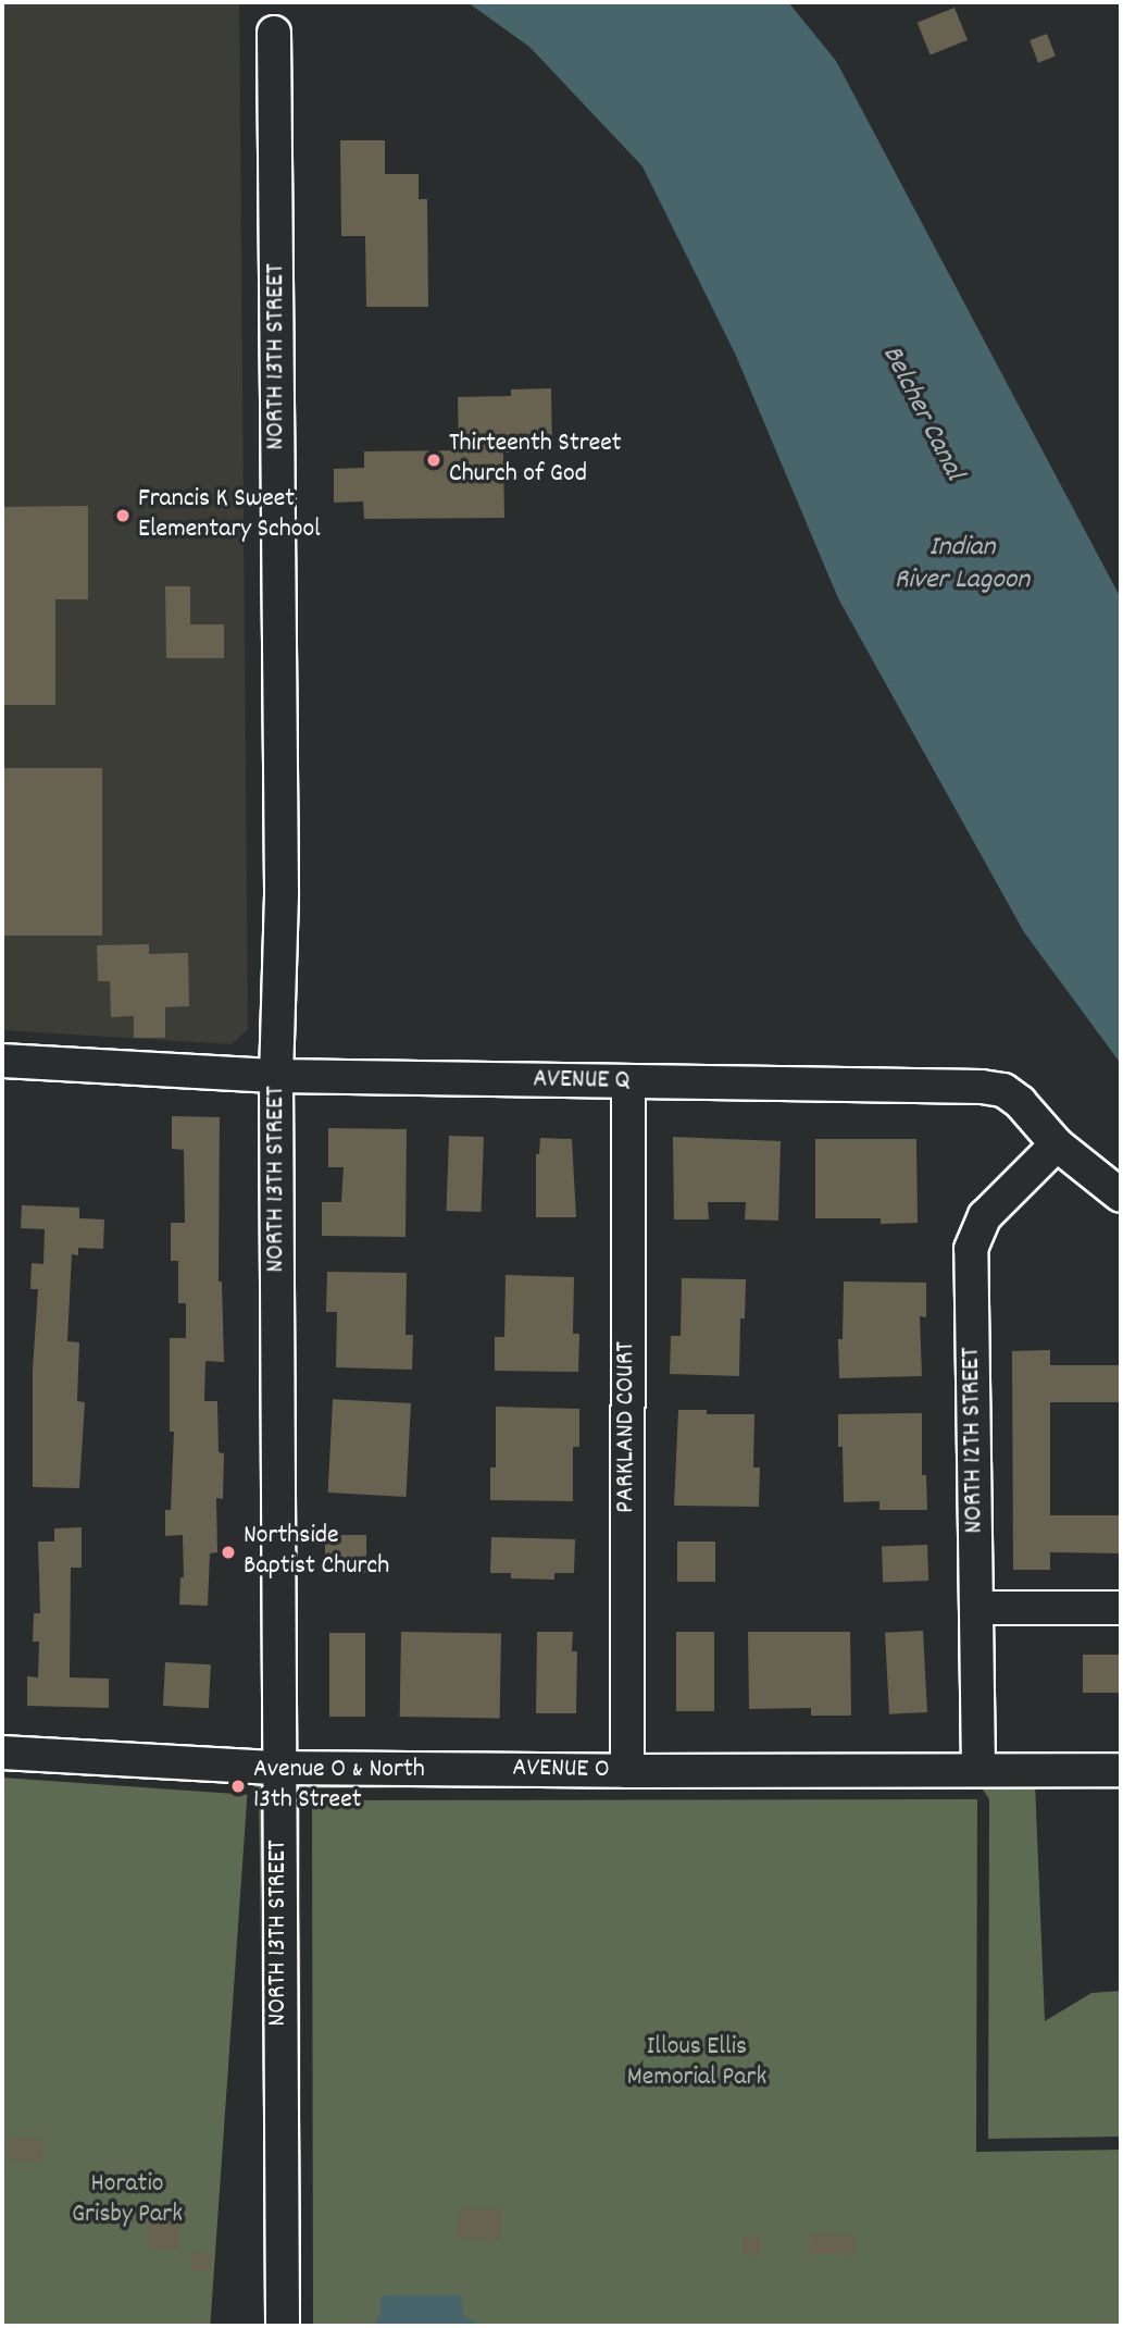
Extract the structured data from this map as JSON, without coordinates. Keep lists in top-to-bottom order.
{
  "streets": {
    "street": [
      "NORTH 13TH STREET",
      "AVENUE Q",
      "PARKLAND COURT",
      "NORTH 12TH STREET",
      "AVENUE O"
    ]
  },
  "crossings": [
    ["NORTH 13TH STREET", "AVENUE Q"],
    ["NORTH 13TH STREET", "AVENUE O"],
    ["AVENUE Q", "PARKLAND COURT"],
    ["AVENUE Q", "NORTH 12TH STREET"],
    ["PARKLAND COURT", "AVENUE O"],
    ["NORTH 12TH STREET", "AVENUE O"]
  ],
  "water": ["Belcher Canal", "Indian River Lagoon"],
  "parks": ["Illous Ellis Memorial Park", "Horatio Grisby Park"],
  "places": [
    "Thirteenth Street Church of God",
    "Francis K Sweet Elementary School",
    "Northside Baptist Church",
    "Avenue O & North 13th Street"
  ]
}
